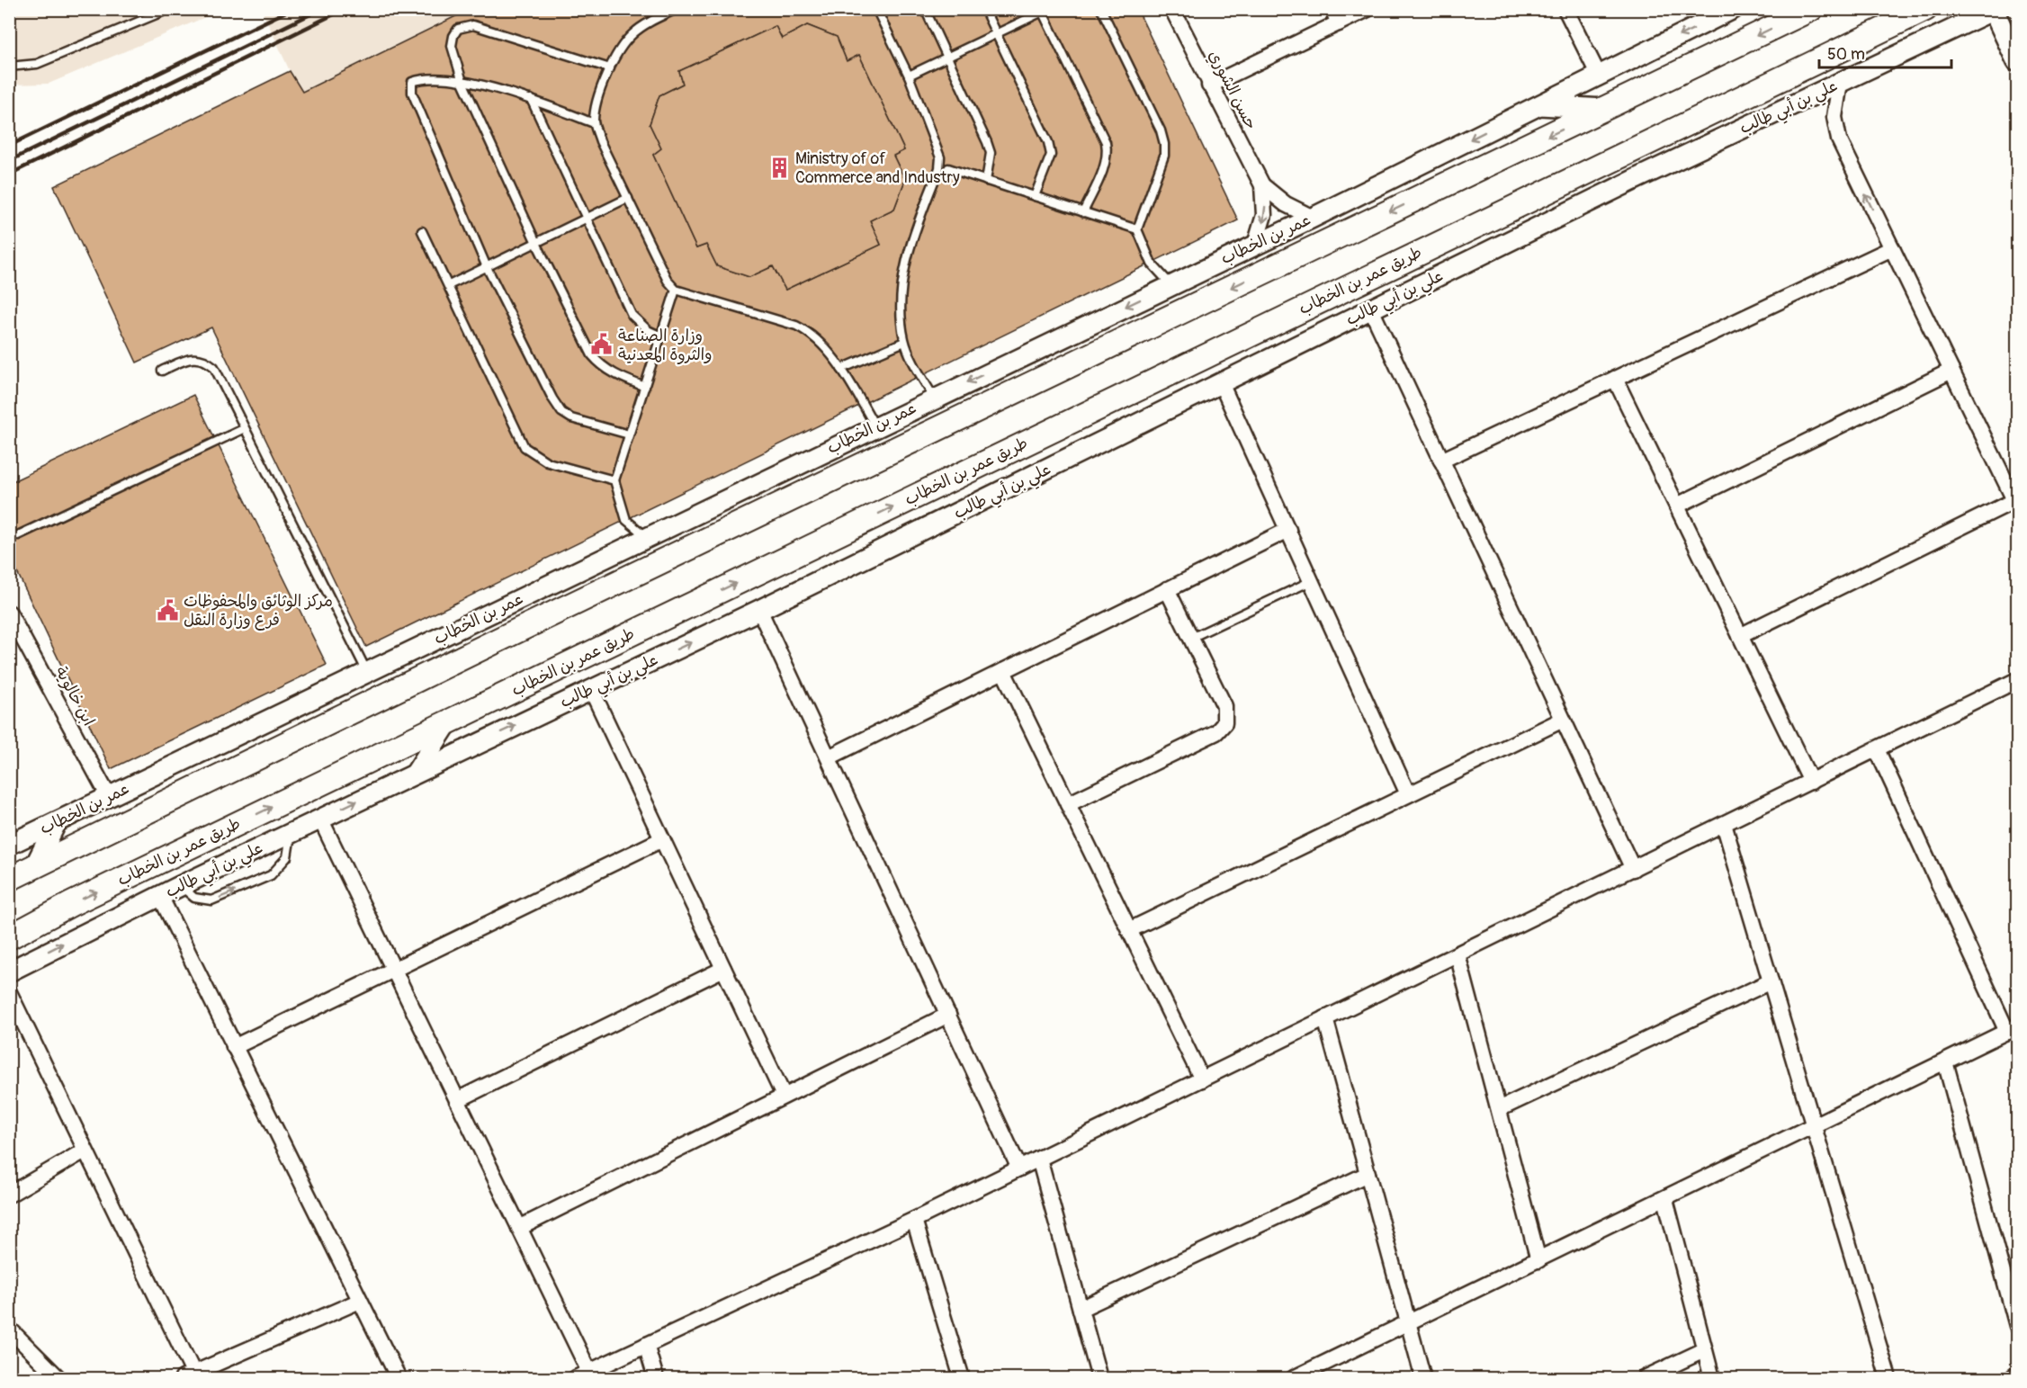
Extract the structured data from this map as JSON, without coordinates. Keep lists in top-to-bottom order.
{
  "streets": {
    "main road": ["طريق عمر بن الخطاب"],
    "street": [
      "حسن الشوري",
      "علي بن أبي طالب",
      "عمر بن الخطاب",
      "ابن خالوية"
    ]
  },
  "crossings": [
    ["حسن الشوري", "عمر بن الخطاب"],
    ["عمر بن الخطاب", "ابن خالوية"]
  ],
  "places": {
    "building": ["Ministry of of Commerce and Industry"],
    "public building": ["وزارة الصناعة والثروة المعدنية", "مركز الوثائق والمحفوظات فرع وزارة النقل"]
  },
  "scale_bar": "50 m"
}
